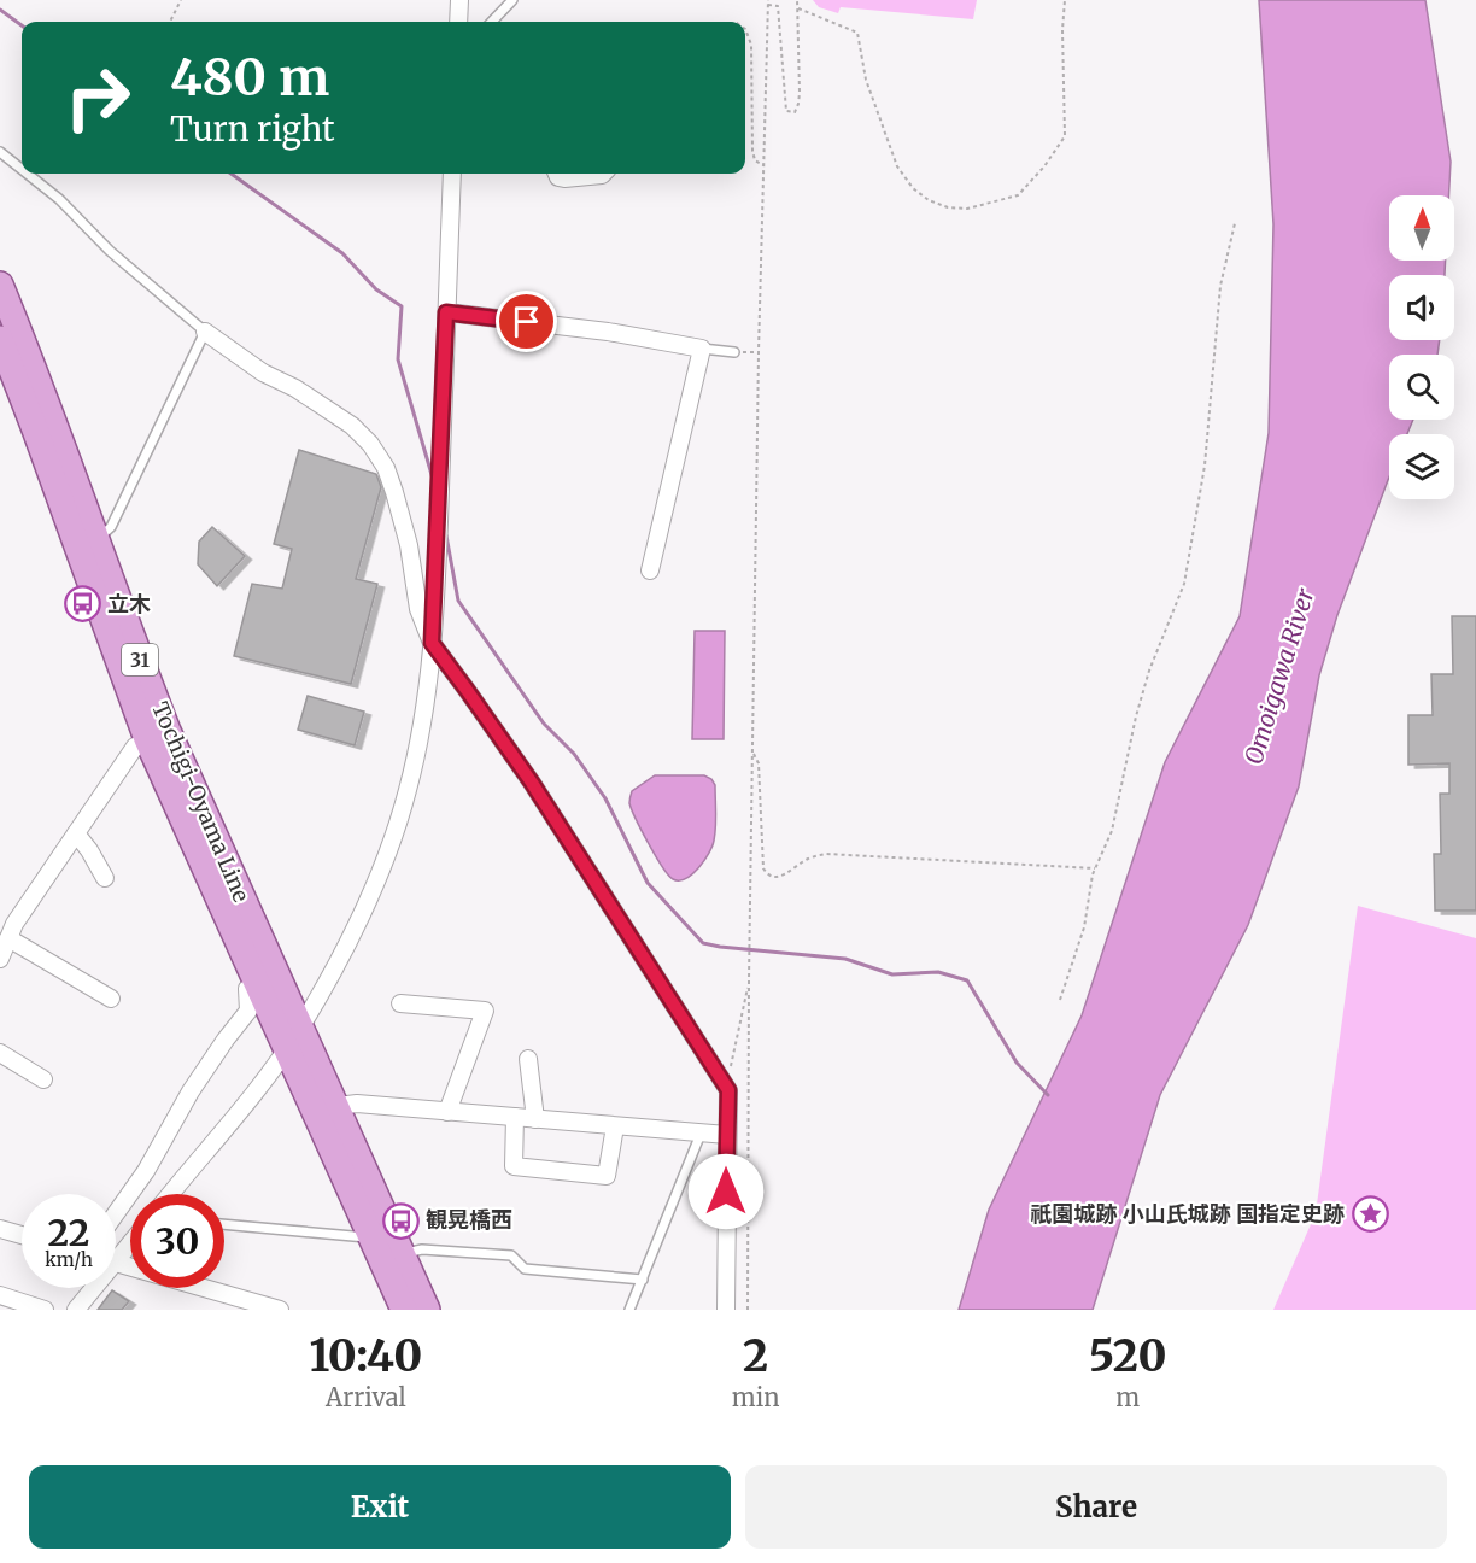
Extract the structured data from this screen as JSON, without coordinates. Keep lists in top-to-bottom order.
{
  "streets": {
    "main road": ["31", "Tochigi-Oyama Line"]
  },
  "water": ["Omoigawa River"],
  "places": {
    "bus stop": ["立木", "観晃橋西"],
    "place": ["祇園城跡 小山氏城跡 国指定史跡"]
  },
  "north": "top",
  "page": {
    "turn": ["480 m", "Turn right"],
    "speed": "22 km/h",
    "limit": "30",
    "eta": [
      "10:40",
      "Arrival",
      "2",
      "min",
      "520",
      "m"
    ],
    "buttons": ["Exit", "Share"]
  }
}
